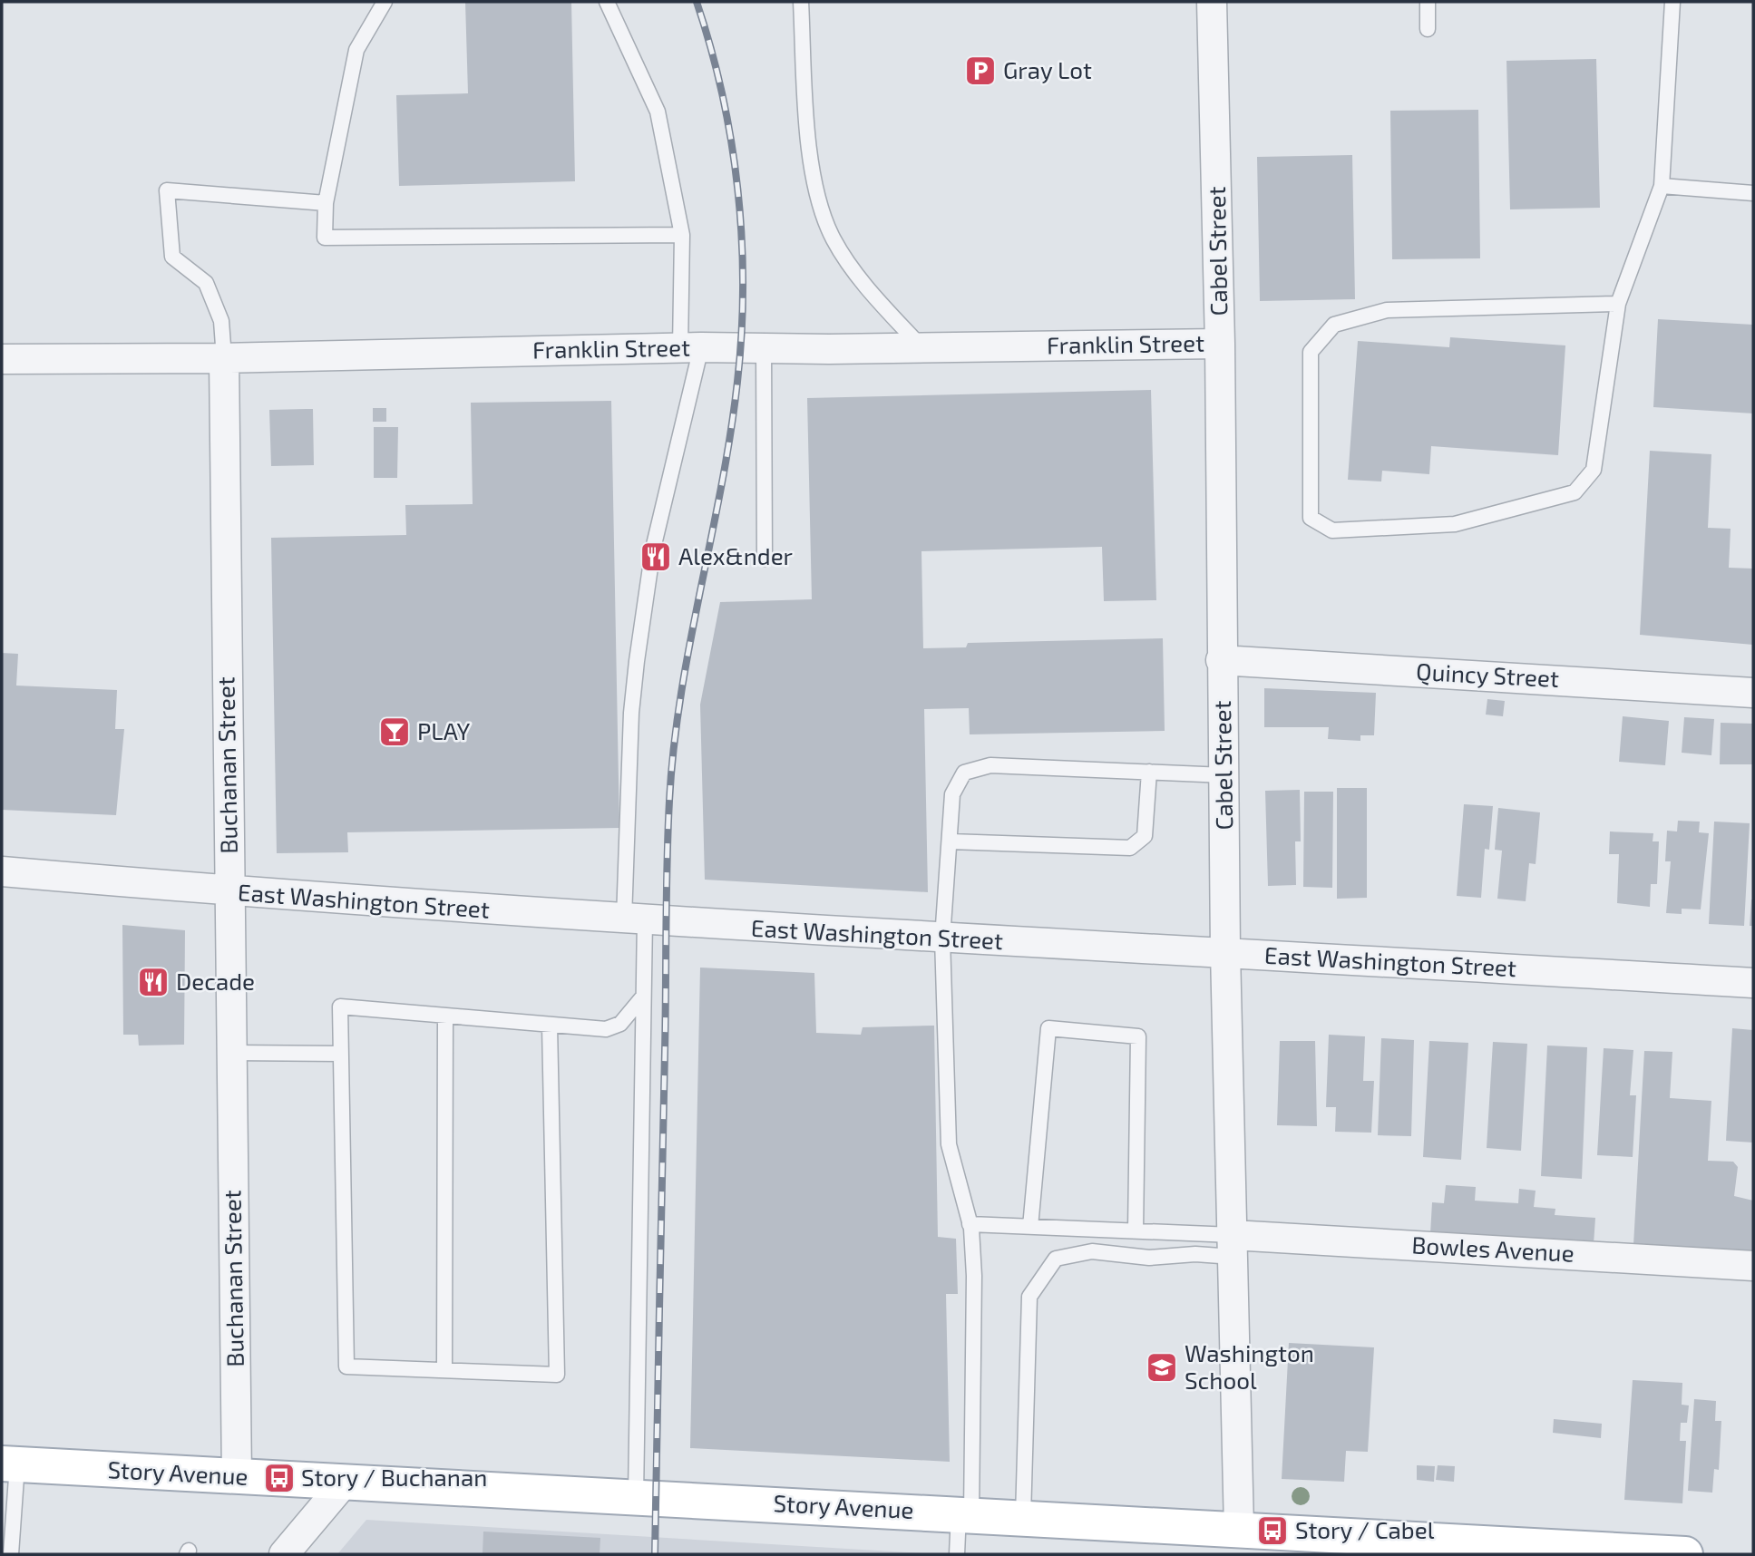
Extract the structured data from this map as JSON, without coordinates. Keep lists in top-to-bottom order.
{
  "streets": {
    "main road": ["Story Avenue"],
    "street": [
      "Cabel Street",
      "Franklin Street",
      "Quincy Street",
      "Buchanan Street",
      "East Washington Street",
      "Bowles Avenue"
    ]
  },
  "crossings": [
    ["Cabel Street", "Franklin Street"],
    ["Cabel Street", "Quincy Street"],
    ["Cabel Street", "East Washington Street"],
    ["Cabel Street", "Bowles Avenue"],
    ["Cabel Street", "Story Avenue"],
    ["Franklin Street", "Buchanan Street"],
    ["Buchanan Street", "East Washington Street"],
    ["Buchanan Street", "Story Avenue"]
  ],
  "places": {
    "parking": ["Gray Lot"],
    "restaurant": ["Alex&nder", "Decade"],
    "bar": ["PLAY"],
    "school or university": ["Washington School"],
    "bus stop": ["Story / Buchanan", "Story / Cabel"]
  }
}
